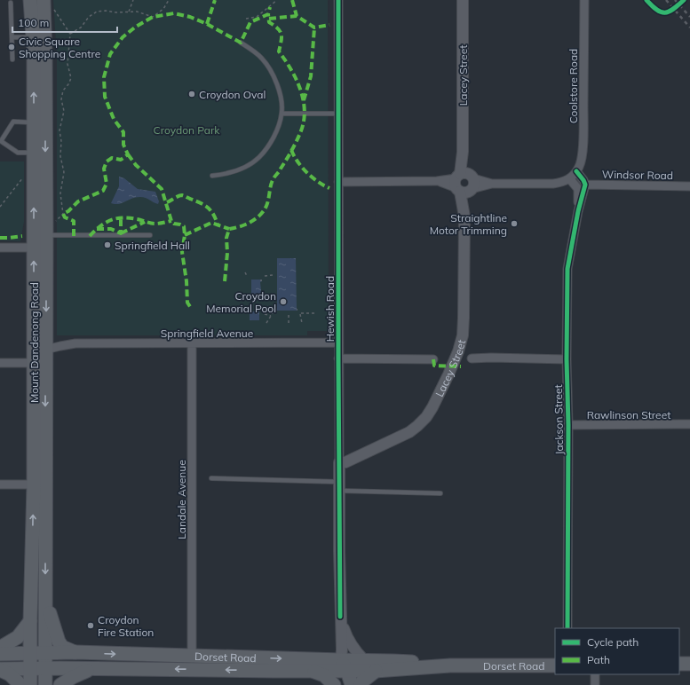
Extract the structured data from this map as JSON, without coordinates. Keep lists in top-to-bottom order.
{
  "streets": {
    "main road": ["Mount Dandenong Road", "Dorset Road"],
    "street": [
      "Lacey Street",
      "Coolstore Road",
      "Windsor Road",
      "Hewish Road",
      "Springfield Avenue",
      "Rawlinson Street",
      "Jackson Street",
      "Landale Avenue"
    ]
  },
  "crossings": [
    ["Lacey Street", "Hewish Road"],
    ["Hewish Road", "Springfield Avenue"],
    ["Hewish Road", "Dorset Road"],
    ["Springfield Avenue", "Mount Dandenong Road"],
    ["Springfield Avenue", "Landale Avenue"],
    ["Mount Dandenong Road", "Dorset Road"],
    ["Rawlinson Street", "Jackson Street"],
    ["Landale Avenue", "Dorset Road"]
  ],
  "parks": ["Croydon Park"],
  "places": [
    "Civic Square Shopping Centre",
    "Croydon Oval",
    "Straightline Motor Trimming",
    "Springfield Hall",
    "Croydon Memorial Pool",
    "Croydon Fire Station"
  ],
  "legend": ["Cycle path", "Path"],
  "scale_bar": "100 m"
}
